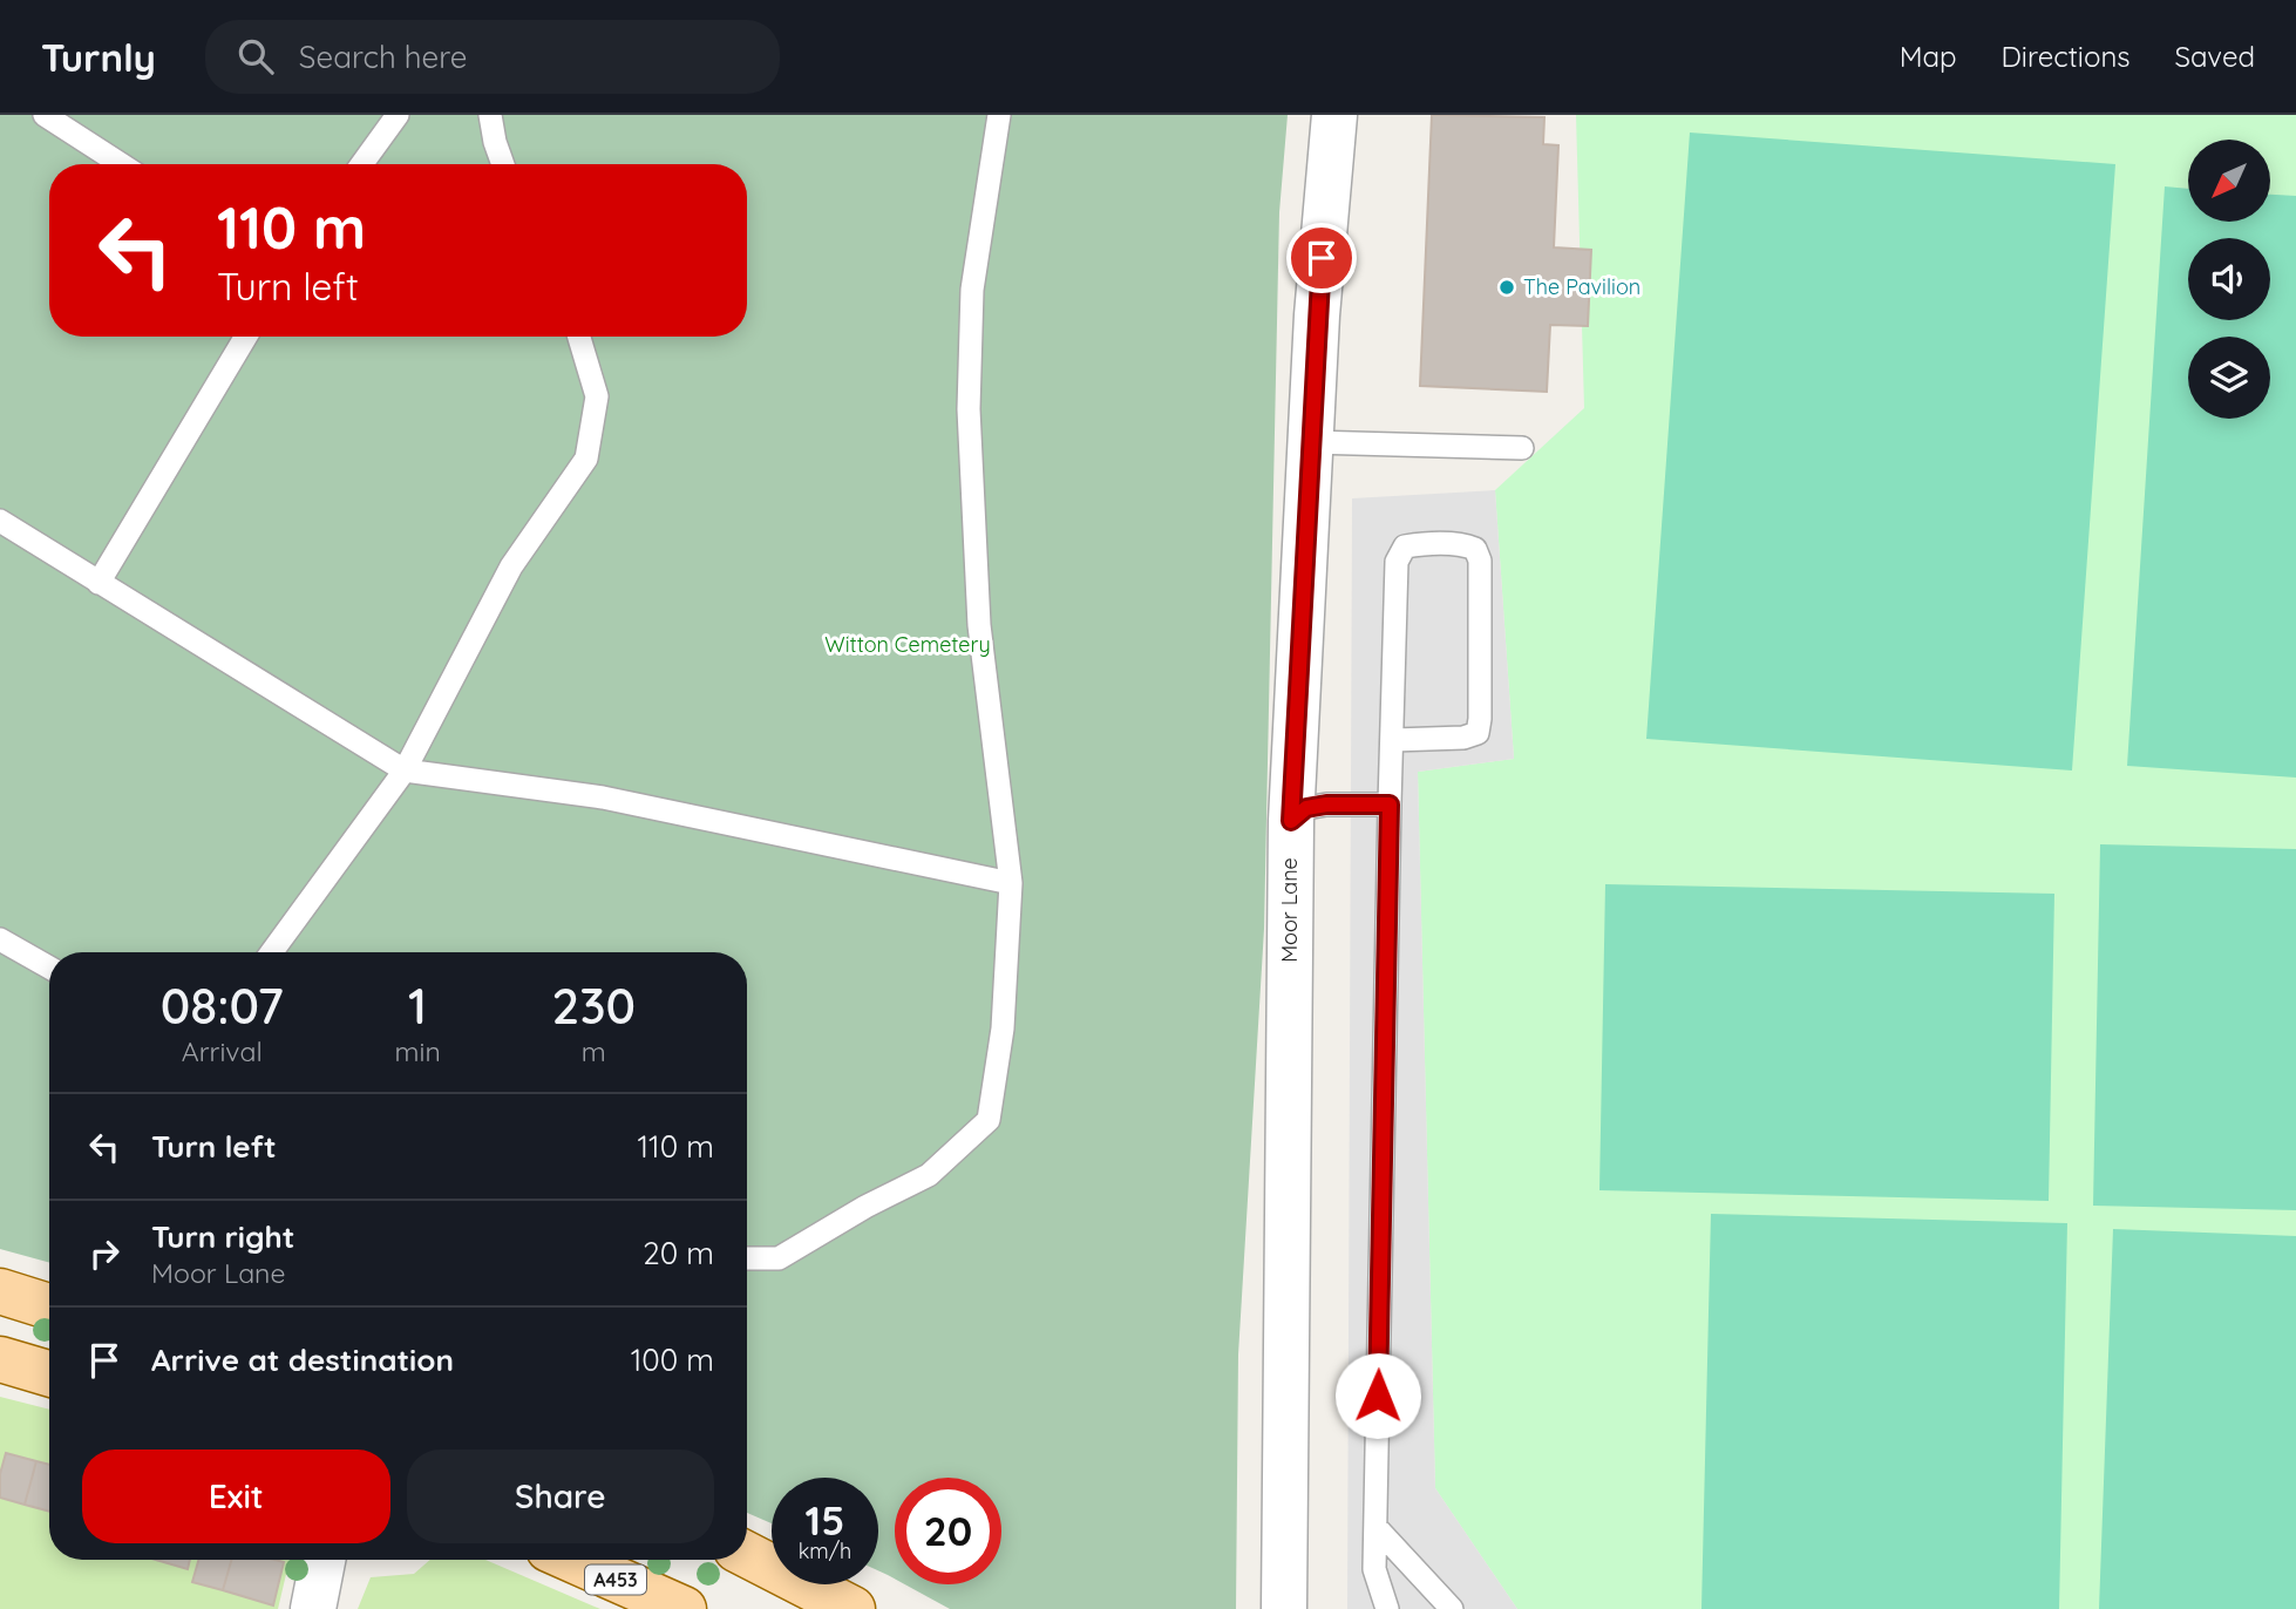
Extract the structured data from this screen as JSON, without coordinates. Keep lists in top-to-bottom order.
{
  "streets": {
    "main road": ["A453"],
    "street": ["Moor Lane"]
  },
  "parks": ["Witton Cemetery"],
  "places": ["The Pavilion"],
  "north": "bottom left",
  "page": {
    "header": "Turnly",
    "search": "Search here",
    "nav": ["Map", "Directions", "Saved"],
    "turn": ["110 m", "Turn left"],
    "eta": [
      "08:07",
      "Arrival",
      "1",
      "min",
      "230",
      "m"
    ],
    "list": [
      {
        "name": "Turn left",
        "value": "110 m"
      },
      {
        "name": "Turn right",
        "note": "Moor Lane",
        "value": "20 m"
      },
      {
        "name": "Arrive at destination",
        "value": "100 m"
      }
    ],
    "buttons": ["Exit", "Share"],
    "speed": "15 km/h",
    "limit": "20"
  }
}
